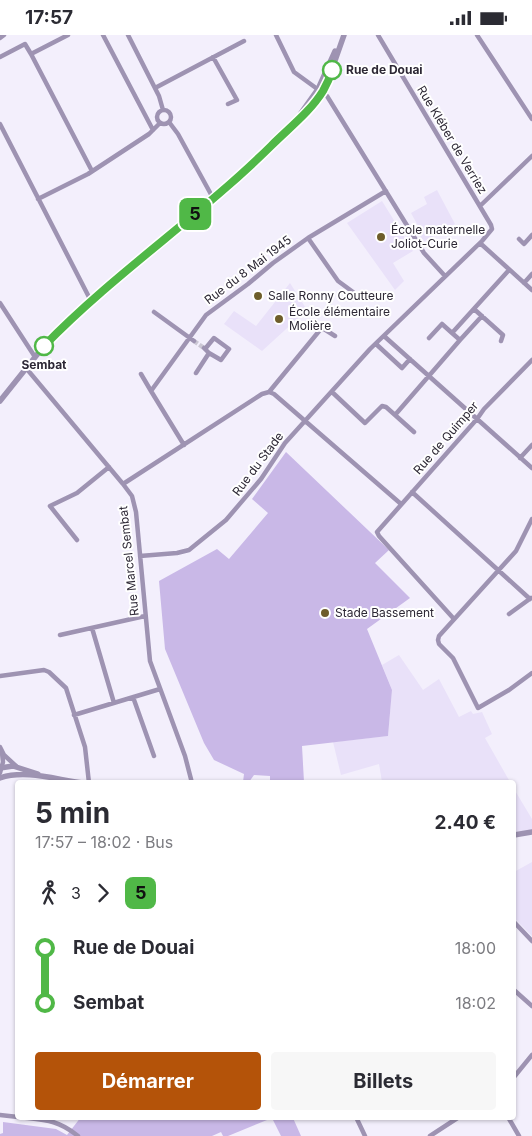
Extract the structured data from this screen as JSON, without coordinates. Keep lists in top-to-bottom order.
{
  "streets": {
    "street": [
      "Rue Kléber de Verriez",
      "Rue du 8 Mai 1945",
      "Rue de Quimper",
      "Rue du Stade",
      "Rue Marcel Sembat"
    ]
  },
  "crossings": [
    ["Rue Kléber de Verriez", "Rue du Stade"],
    ["Rue du Stade", "Rue Marcel Sembat"]
  ],
  "places": [
    "Rue de Douai",
    "École maternelle Joliot-Curie",
    "Salle Ronny Coutteure",
    "École élémentaire Molière",
    "Sembat",
    "Stade Bassement"
  ],
  "lines": ["bus line 5"],
  "page": {
    "status": "17:57",
    "on_map": "5",
    "heading": ["5 min", "17:57 – 18:02 · Bus", "2.40 €"],
    "legs": ["3", "5"],
    "list": [
      {
        "name": "Rue de Douai",
        "value": "18:00"
      },
      {
        "name": "Sembat",
        "value": "18:02"
      }
    ],
    "buttons": ["Démarrer", "Billets"]
  }
}
